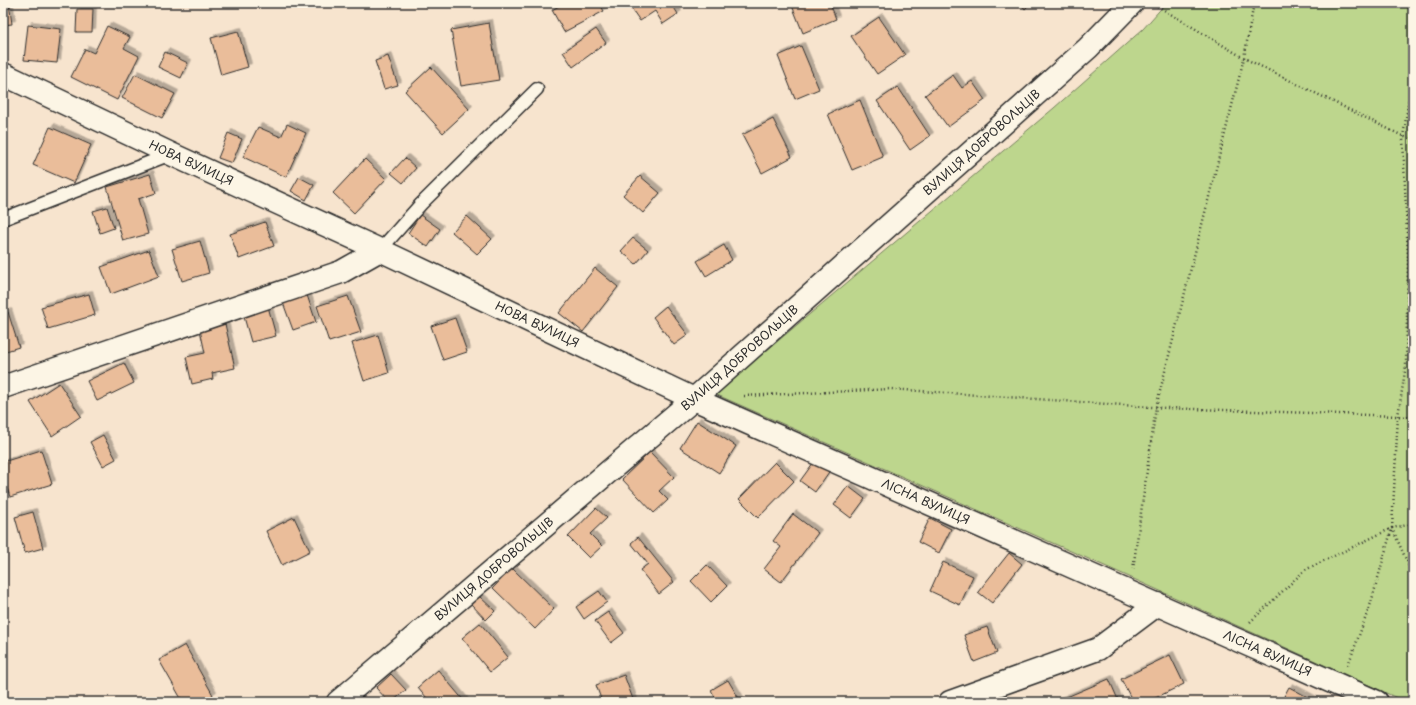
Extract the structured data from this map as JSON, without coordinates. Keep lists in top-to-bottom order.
{
  "streets": {
    "street": ["ВУЛИЦЯ ДОБРОВОЛЬЦІВ", "НОВА ВУЛИЦЯ", "ЛІСНА ВУЛИЦЯ"]
  },
  "crossings": [
    ["ВУЛИЦЯ ДОБРОВОЛЬЦІВ", "НОВА ВУЛИЦЯ"],
    ["ВУЛИЦЯ ДОБРОВОЛЬЦІВ", "ЛІСНА ВУЛИЦЯ"],
    ["НОВА ВУЛИЦЯ", "ЛІСНА ВУЛИЦЯ"]
  ]
}
